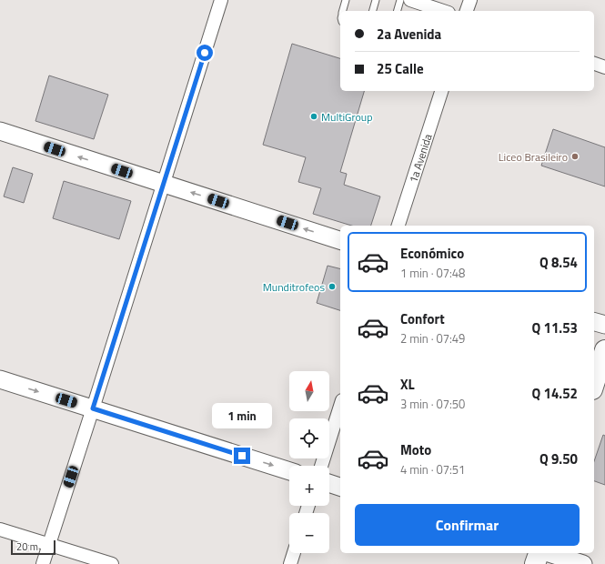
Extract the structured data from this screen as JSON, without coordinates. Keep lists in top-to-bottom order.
{
  "streets": {
    "street": ["1a Avenida"]
  },
  "places": ["MultiGroup", "Liceo Brasileiro", "Munditrofeos"],
  "scale_bar": "20 m",
  "north": "top",
  "page": {
    "banner": ["2a Avenida", "25 Calle"],
    "list": [
      {
        "name": "Económico",
        "note": "1 min · 07:48",
        "value": "Q 8.54"
      },
      {
        "name": "Confort",
        "note": "2 min · 07:49",
        "value": "Q 11.53"
      },
      {
        "name": "XL",
        "note": "3 min · 07:50",
        "value": "Q 14.52"
      },
      {
        "name": "Moto",
        "note": "4 min · 07:51",
        "value": "Q 9.50"
      }
    ],
    "map_buttons": ["+", "−"],
    "bubble": "1 min",
    "buttons": "Confirmar",
    "scale": "20 m"
  }
}
